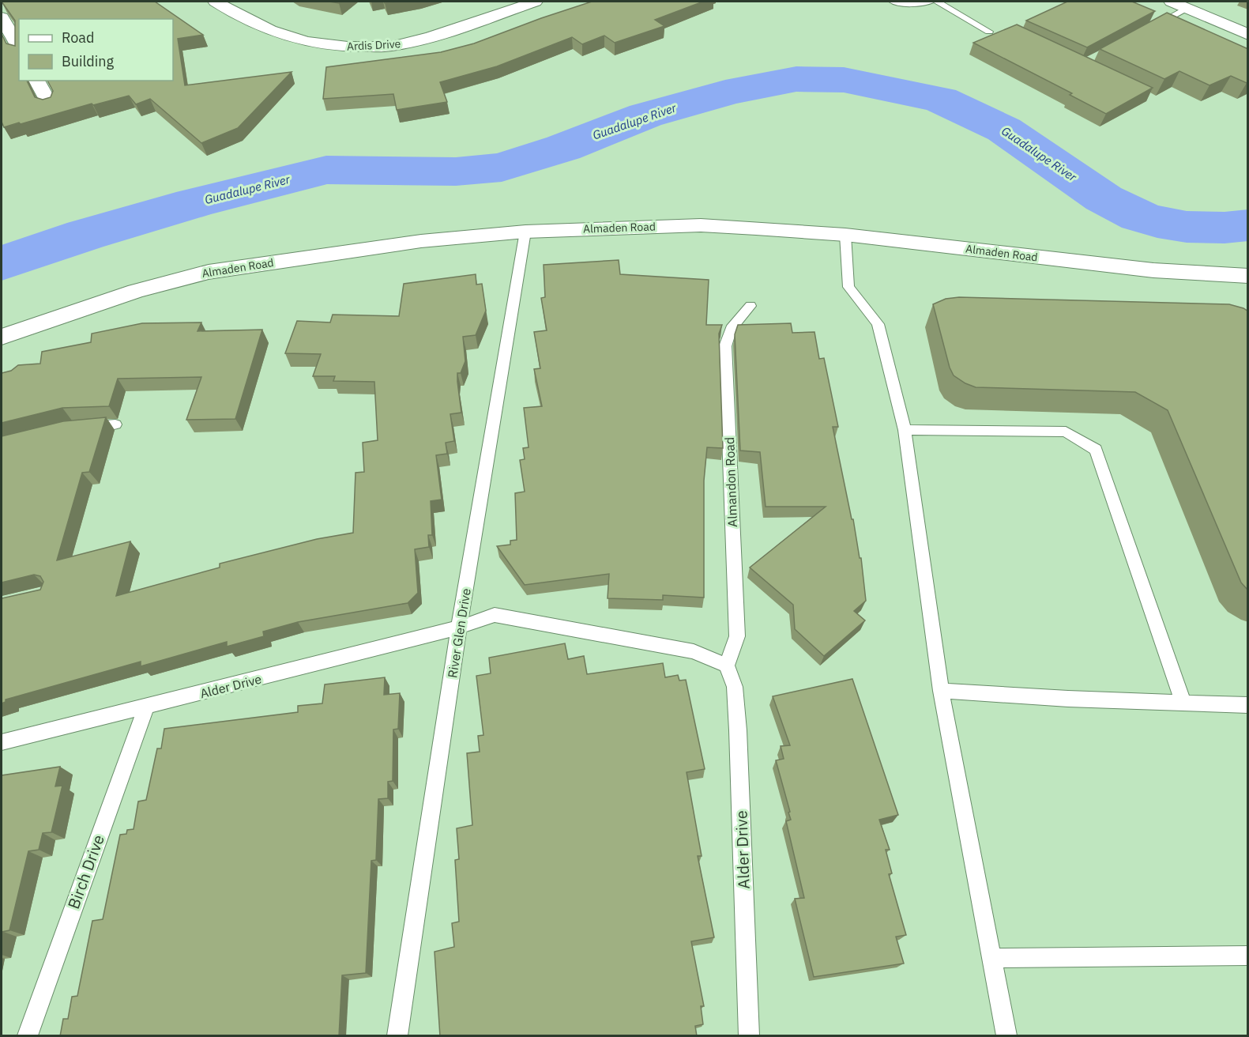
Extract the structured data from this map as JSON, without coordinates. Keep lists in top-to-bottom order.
{
  "streets": {
    "street": ["Ardis Drive", "Almaden Road"],
    "lane": [
      "Almandon Road",
      "River Glen Drive",
      "Alder Drive",
      "Birch Drive"
    ]
  },
  "crossings": [
    ["Almaden Road", "River Glen Drive"],
    ["Almandon Road", "Alder Drive"],
    ["River Glen Drive", "Alder Drive"],
    ["Alder Drive", "Birch Drive"]
  ],
  "water": ["Guadalupe River"],
  "legend": ["Road", "Building"]
}
